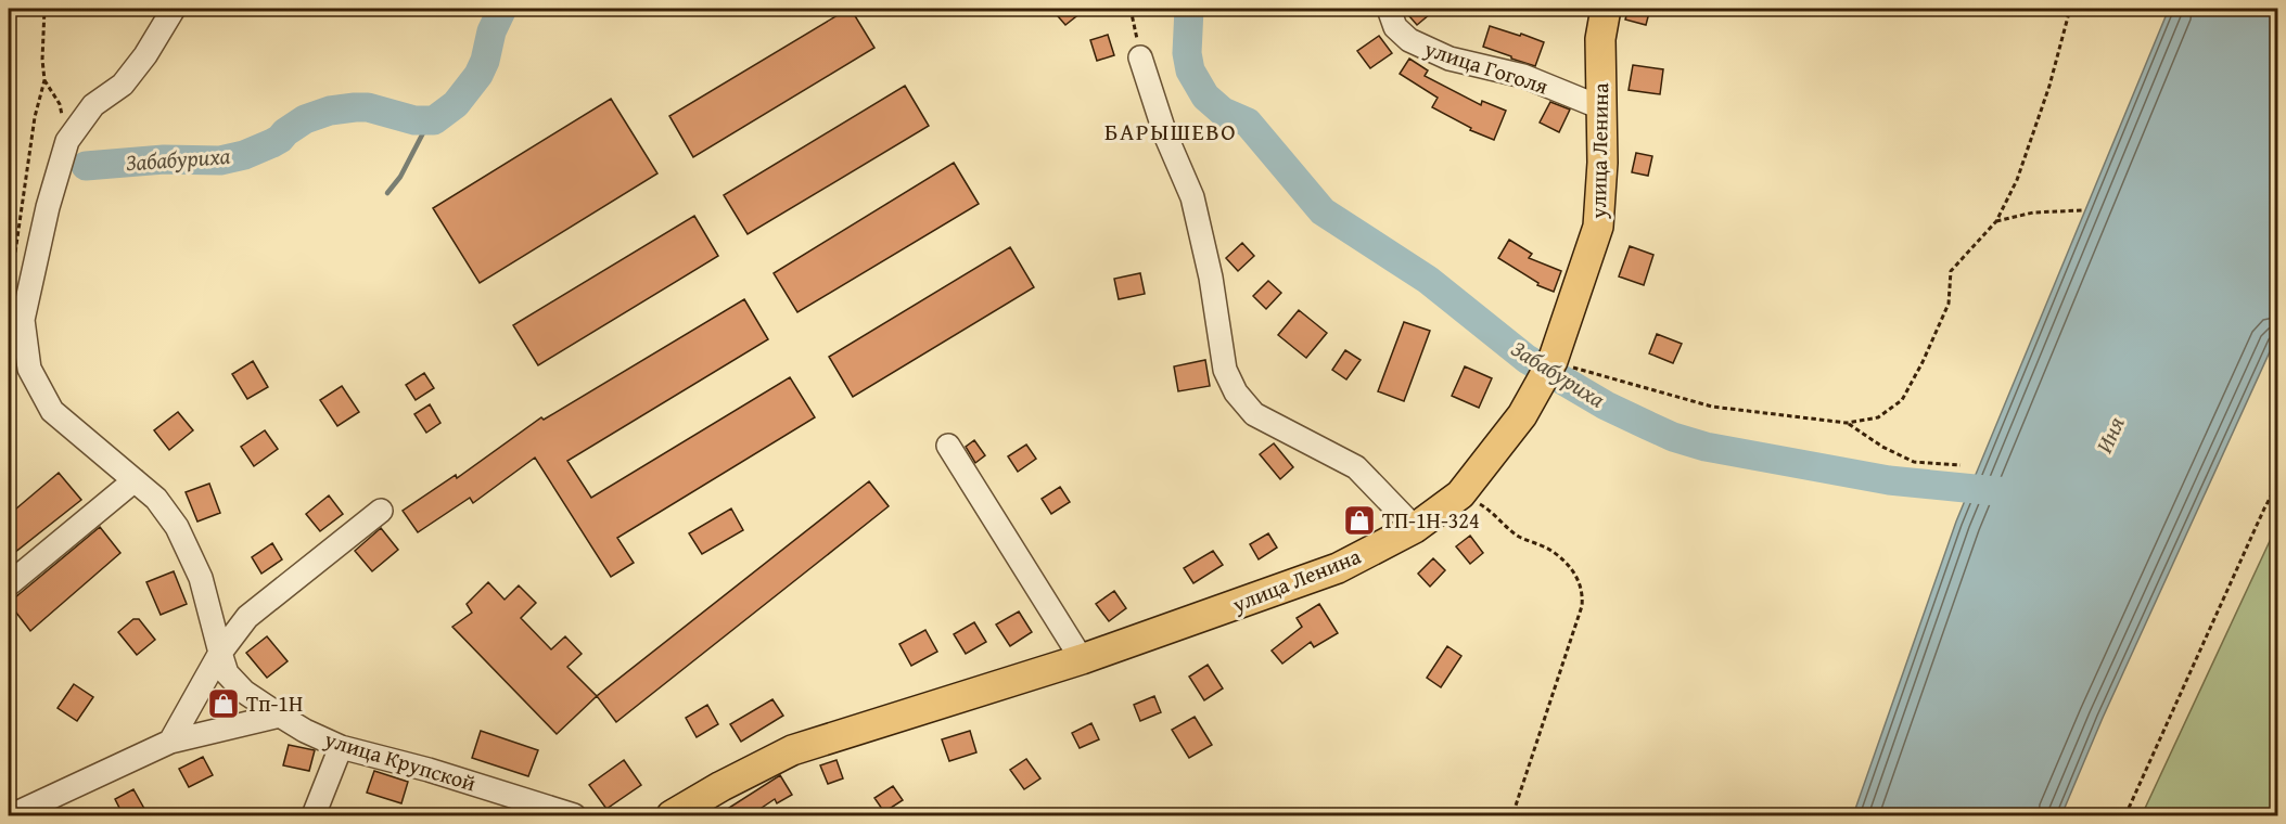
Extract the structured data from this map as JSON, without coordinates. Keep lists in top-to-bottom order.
{
  "streets": {
    "main road": ["улица Ленина"],
    "street": ["улица Гоголя", "улица Крупской"]
  },
  "crossings": [
    ["улица Гоголя", "улица Ленина"]
  ],
  "districts": ["БАРЫШЕВО"],
  "water": ["Забабуриха", "Иня"],
  "places": {
    "shop": ["ТП-1Н-324", "Тп-1Н"]
  }
}
